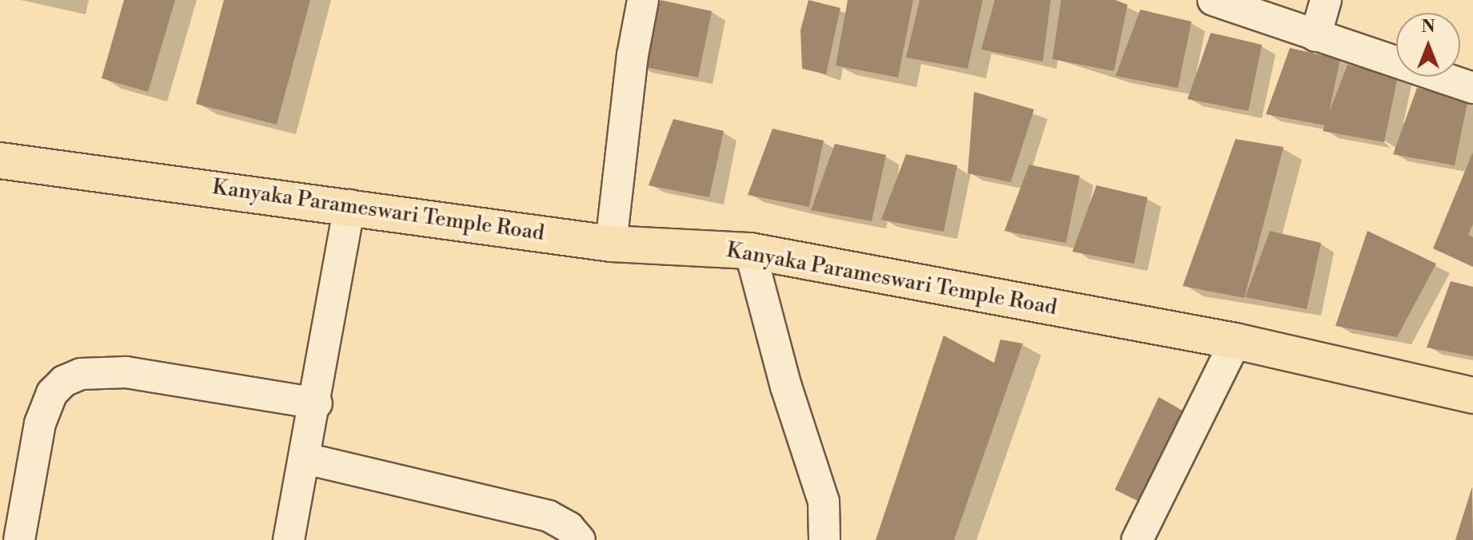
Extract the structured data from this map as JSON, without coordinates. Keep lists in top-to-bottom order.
{
  "streets": {
    "main road": ["Kanyaka Parameswari Temple Road"]
  },
  "north": "top"
}
